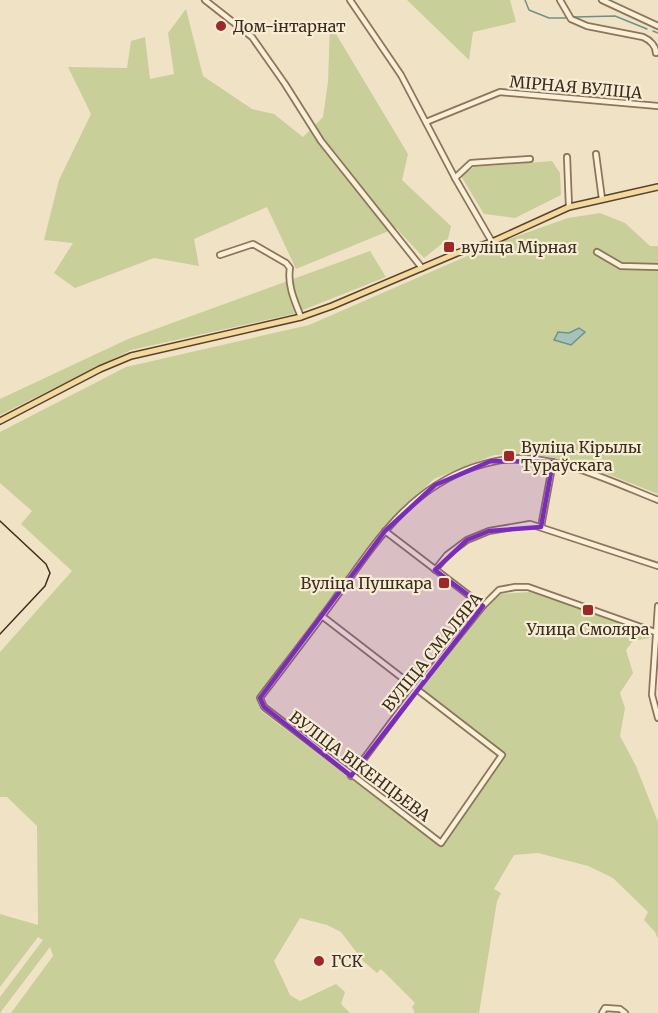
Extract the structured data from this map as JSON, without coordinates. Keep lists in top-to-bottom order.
{
  "streets": {
    "street": ["МІРНАЯ ВУЛІЦА", "ВУЛІЦА СМАЛЯРА", "ВУЛІЦА ВІКЕНЦЬЕВА"]
  },
  "crossings": [
    ["ВУЛІЦА СМАЛЯРА", "ВУЛІЦА ВІКЕНЦЬЕВА"]
  ],
  "places": {
    "other": ["Дом-інтарнат", "ГСК"],
    "transit": [
      "вуліца Мірная",
      "Вуліца Кірылы Тураўскага",
      "Вуліца Пушкара",
      "Улица Смоляра"
    ]
  }
}
